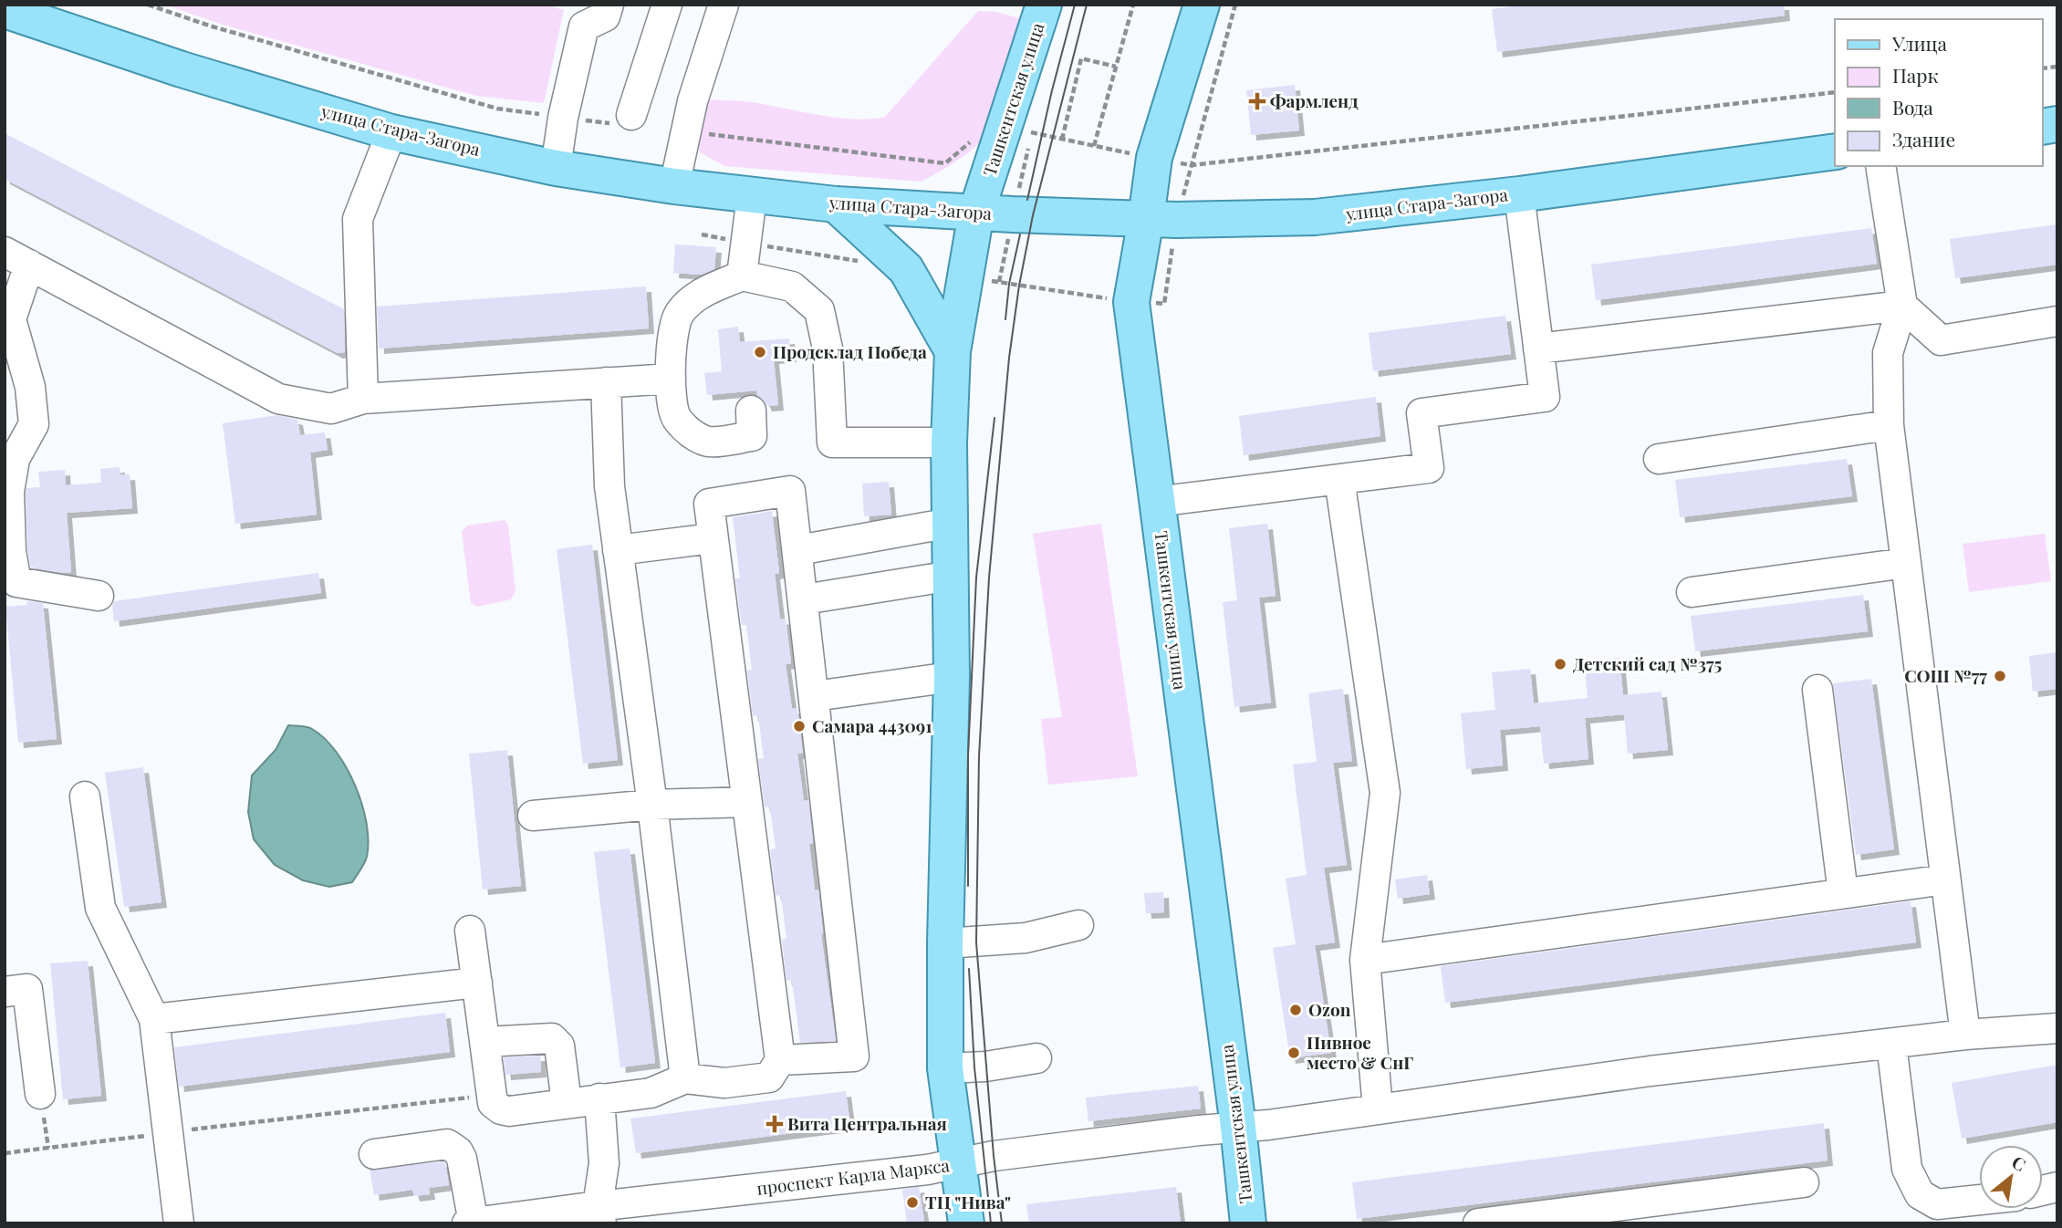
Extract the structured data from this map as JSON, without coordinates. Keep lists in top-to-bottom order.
{
  "streets": {
    "main road": ["Ташкентская улица", "улица Стара-Загора"],
    "street": ["проспект Карла Маркса"]
  },
  "crossings": [
    ["Ташкентская улица", "улица Стара-Загора"],
    ["Ташкентская улица", "проспект Карла Маркса"]
  ],
  "places": {
    "health": ["Фармленд", "Вита Центральная"],
    "other": [
      "Продсклад Победа",
      "Детский сад №375",
      "СОШ №77",
      "Самара 443091",
      "Ozon",
      "Пивное место & СнГ",
      "ТЦ \"Нива\""
    ]
  },
  "legend": [
    "Улица",
    "Парк",
    "Вода",
    "Здание"
  ],
  "north": "top right"
}
